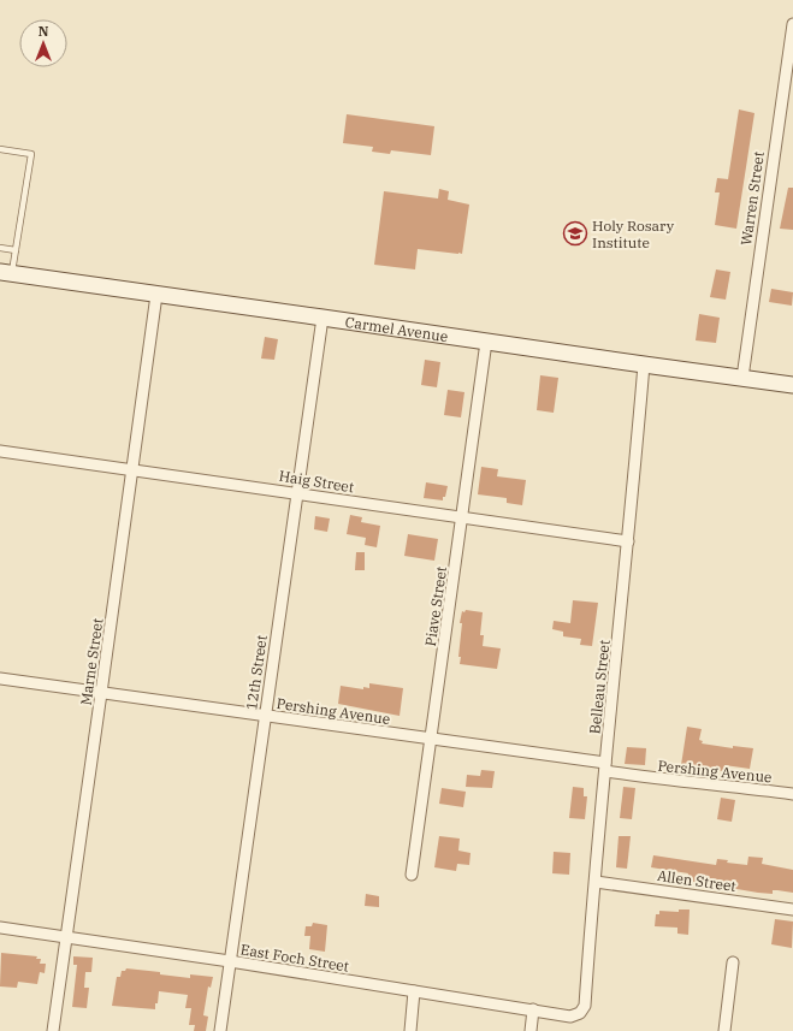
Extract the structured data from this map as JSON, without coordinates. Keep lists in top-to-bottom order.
{
  "streets": {
    "main road": ["Carmel Avenue"],
    "street": [
      "Warren Street",
      "Haig Street",
      "Piave Street",
      "Marne Street",
      "12th Street",
      "Belleau Street",
      "Pershing Avenue",
      "Allen Street",
      "East Foch Street"
    ]
  },
  "crossings": [
    ["Warren Street", "Carmel Avenue"],
    ["Carmel Avenue", "Piave Street"],
    ["Carmel Avenue", "Marne Street"],
    ["Carmel Avenue", "12th Street"],
    ["Carmel Avenue", "Belleau Street"],
    ["Haig Street", "Piave Street"],
    ["Haig Street", "Marne Street"],
    ["Haig Street", "12th Street"],
    ["Haig Street", "Belleau Street"],
    ["Piave Street", "Pershing Avenue"],
    ["Marne Street", "Pershing Avenue"],
    ["Marne Street", "East Foch Street"],
    ["12th Street", "Pershing Avenue"],
    ["12th Street", "East Foch Street"],
    ["Belleau Street", "Pershing Avenue"],
    ["Belleau Street", "Allen Street"],
    ["Belleau Street", "East Foch Street"]
  ],
  "places": {
    "school or university": ["Holy Rosary Institute"]
  },
  "north": "top"
}
